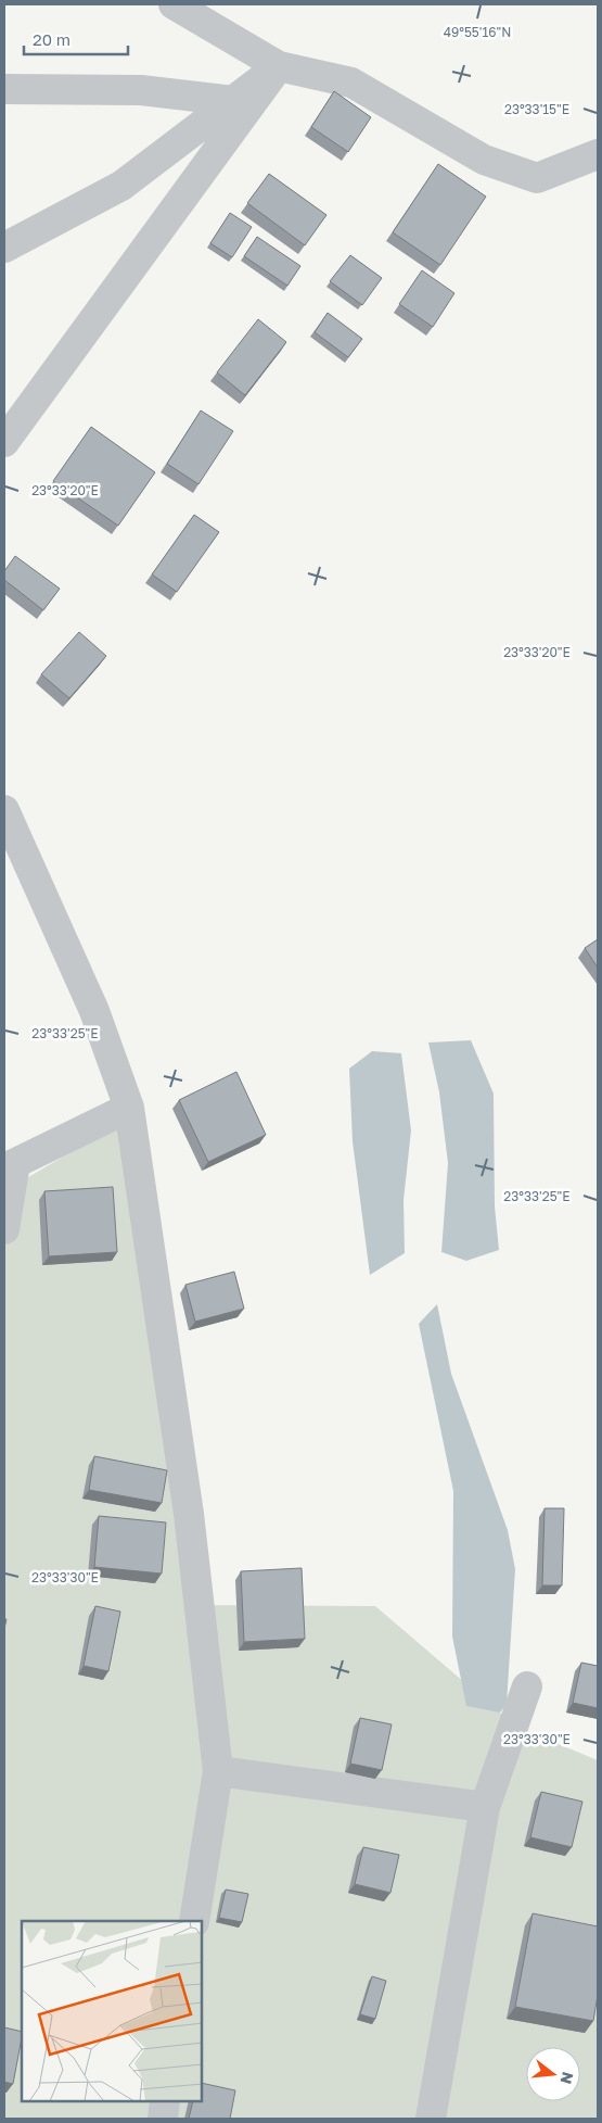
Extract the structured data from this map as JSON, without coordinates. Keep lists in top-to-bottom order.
{
  "scale_bar": "20 m",
  "north": "right",
  "coordinates": [
    "49°55'16\"N",
    "23°33'15\"E",
    "23°33'20\"E",
    "23°33'25\"E",
    "23°33'30\"E"
  ]
}
